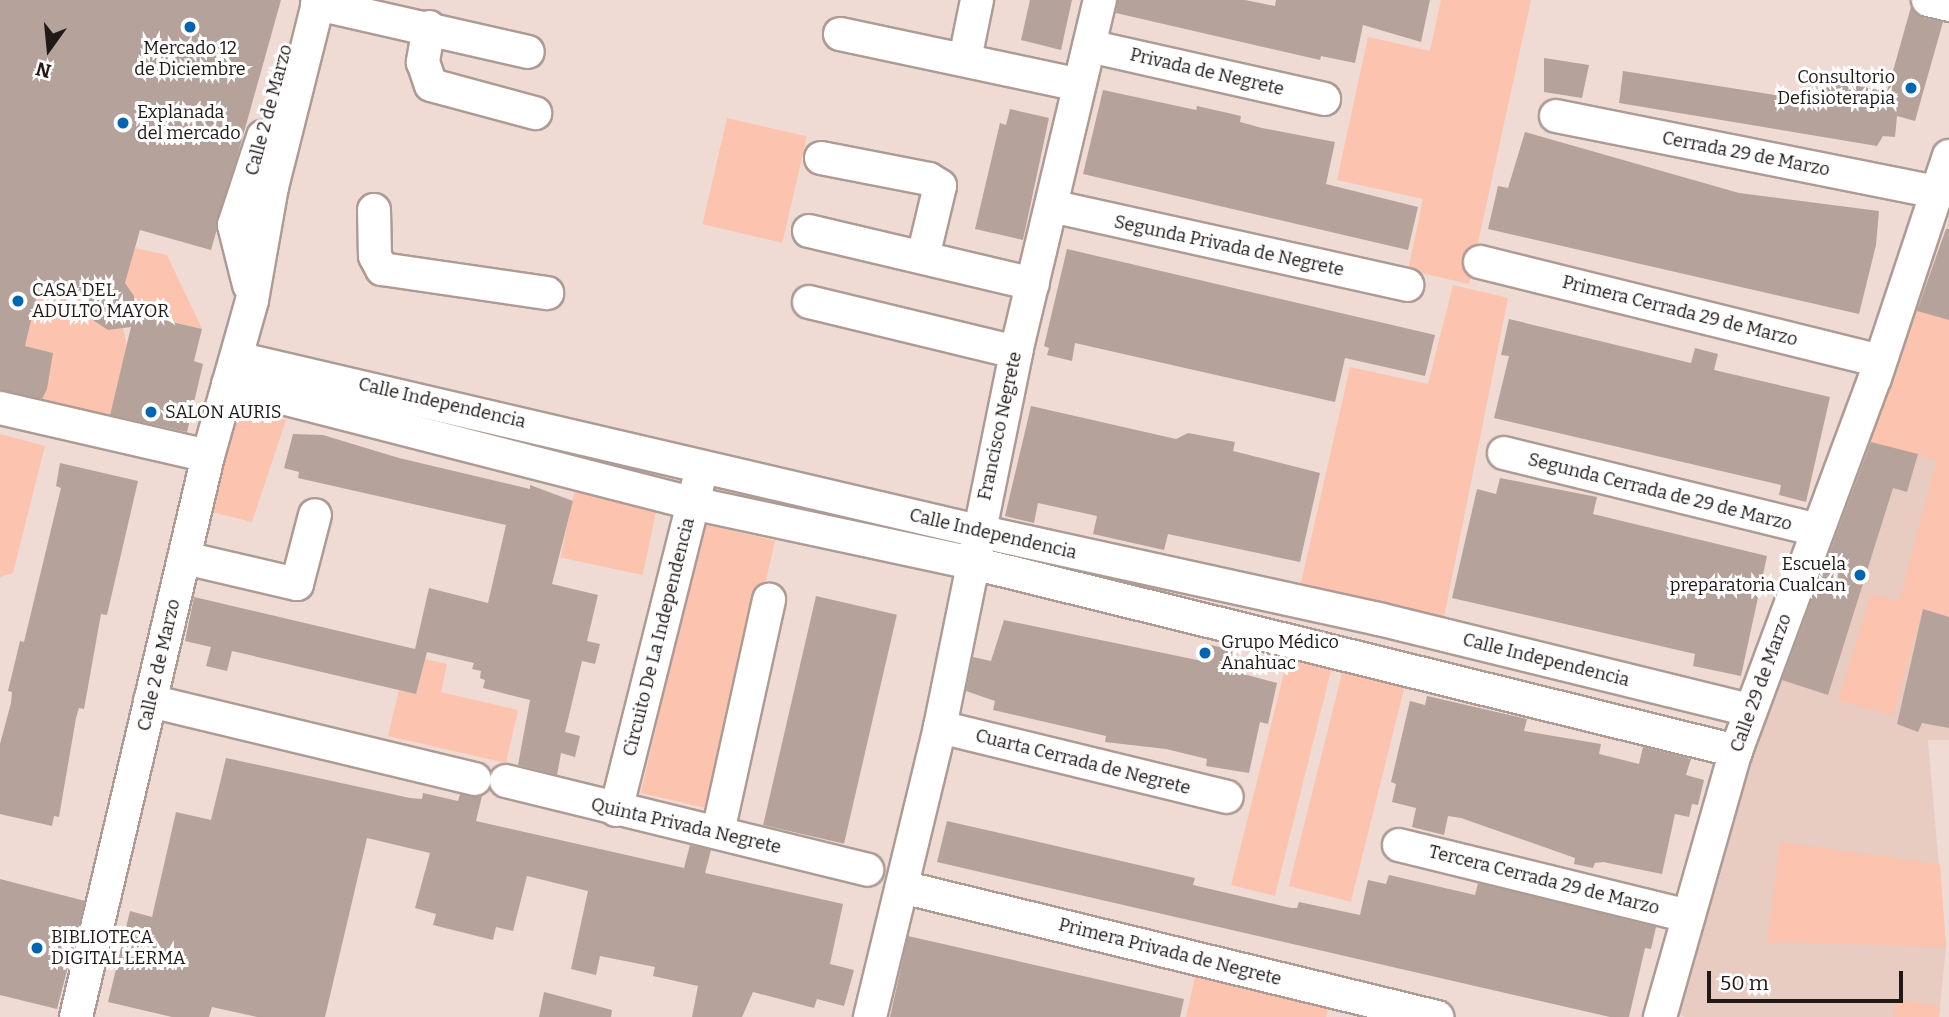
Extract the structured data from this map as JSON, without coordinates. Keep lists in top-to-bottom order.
{
  "streets": {
    "street": [
      "Privada de Negrete",
      "Calle 2 de Marzo",
      "Cerrada 29 de Marzo",
      "Segunda Privada de Negrete",
      "Primera Cerrada 29 de Marzo",
      "Calle Independencia",
      "Francisco Negrete",
      "Segunda Cerrada de 29 de Marzo",
      "Circuito De La Independencia",
      "Calle 29 de Marzo",
      "Cuarta Cerrada de Negrete",
      "Quinta Privada Negrete",
      "Tercera Cerrada 29 de Marzo",
      "Primera Privada de Negrete"
    ]
  },
  "crossings": [
    ["Privada de Negrete", "Francisco Negrete"],
    ["Calle 2 de Marzo", "Calle Independencia"],
    ["Cerrada 29 de Marzo", "Calle 29 de Marzo"],
    ["Segunda Privada de Negrete", "Francisco Negrete"],
    ["Primera Cerrada 29 de Marzo", "Calle 29 de Marzo"],
    ["Calle Independencia", "Francisco Negrete"],
    ["Calle Independencia", "Circuito De La Independencia"],
    ["Calle Independencia", "Calle 29 de Marzo"],
    ["Francisco Negrete", "Cuarta Cerrada de Negrete"],
    ["Francisco Negrete", "Primera Privada de Negrete"],
    ["Segunda Cerrada de 29 de Marzo", "Calle 29 de Marzo"],
    ["Circuito De La Independencia", "Quinta Privada Negrete"],
    ["Calle 29 de Marzo", "Tercera Cerrada 29 de Marzo"]
  ],
  "places": [
    "Mercado 12 de Diciembre",
    "Consultorio Defisioterapia",
    "Explanada del mercado",
    "CASA DEL ADULTO MAYOR",
    "SALON AURIS",
    "Escuela preparatoria Cualcan",
    "Grupo Médico Anahuac",
    "BIBLIOTECA DIGITAL LERMA"
  ],
  "scale_bar": "50 m",
  "north": "bottom"
}
